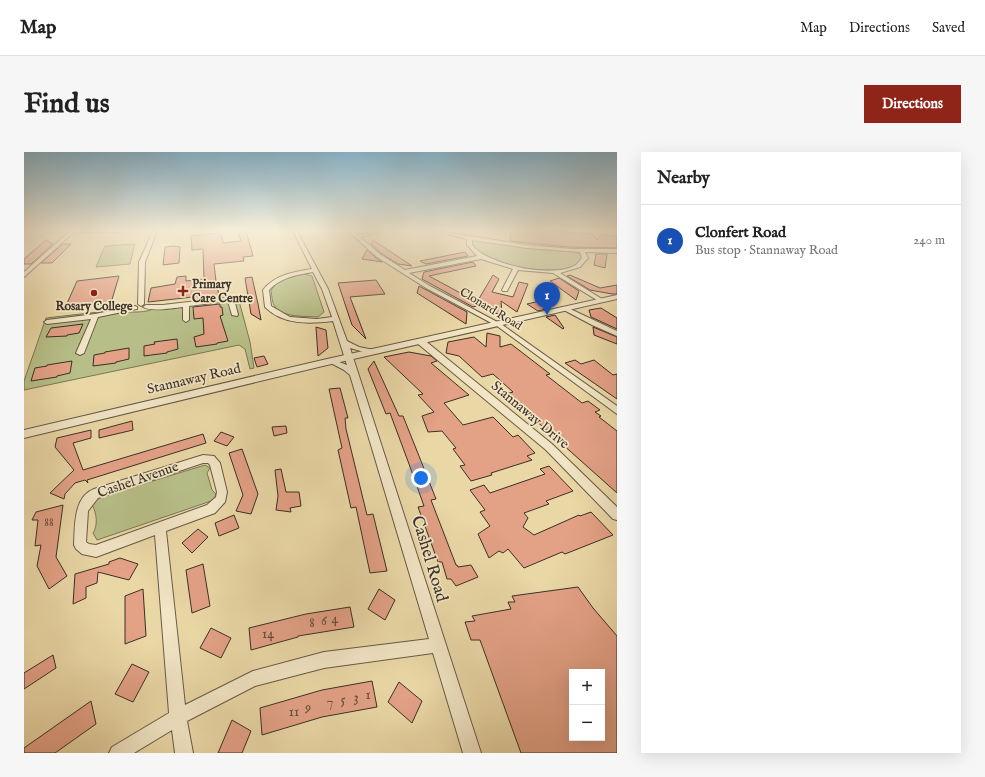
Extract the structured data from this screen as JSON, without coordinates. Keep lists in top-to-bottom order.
{
  "streets": {
    "street": [
      "Clonard Road",
      "Stannaway Road",
      "Stannaway Drive",
      "Cashel Avenue",
      "Cashel Road"
    ]
  },
  "crossings": [
    ["Clonard Road", "Stannaway Road"],
    ["Stannaway Road", "Stannaway Drive"],
    ["Stannaway Road", "Cashel Road"]
  ],
  "places": {
    "health": ["Primary Care Centre"],
    "other": ["Rosary College"]
  },
  "house_numbers": [
    "88",
    "4",
    "6",
    "8",
    "14",
    "1",
    "3",
    "5",
    "7",
    "9",
    "11"
  ],
  "page": {
    "header": "Map",
    "nav": ["Map", "Directions", "Saved"],
    "buttons": "Directions",
    "title": "Find us",
    "heading": "Nearby",
    "list": [
      {
        "mark": "1",
        "name": "Clonfert Road",
        "note": "Bus stop · Stannaway Road",
        "value": "240 m"
      }
    ],
    "pins": "1",
    "map_buttons": ["+", "−"]
  }
}
